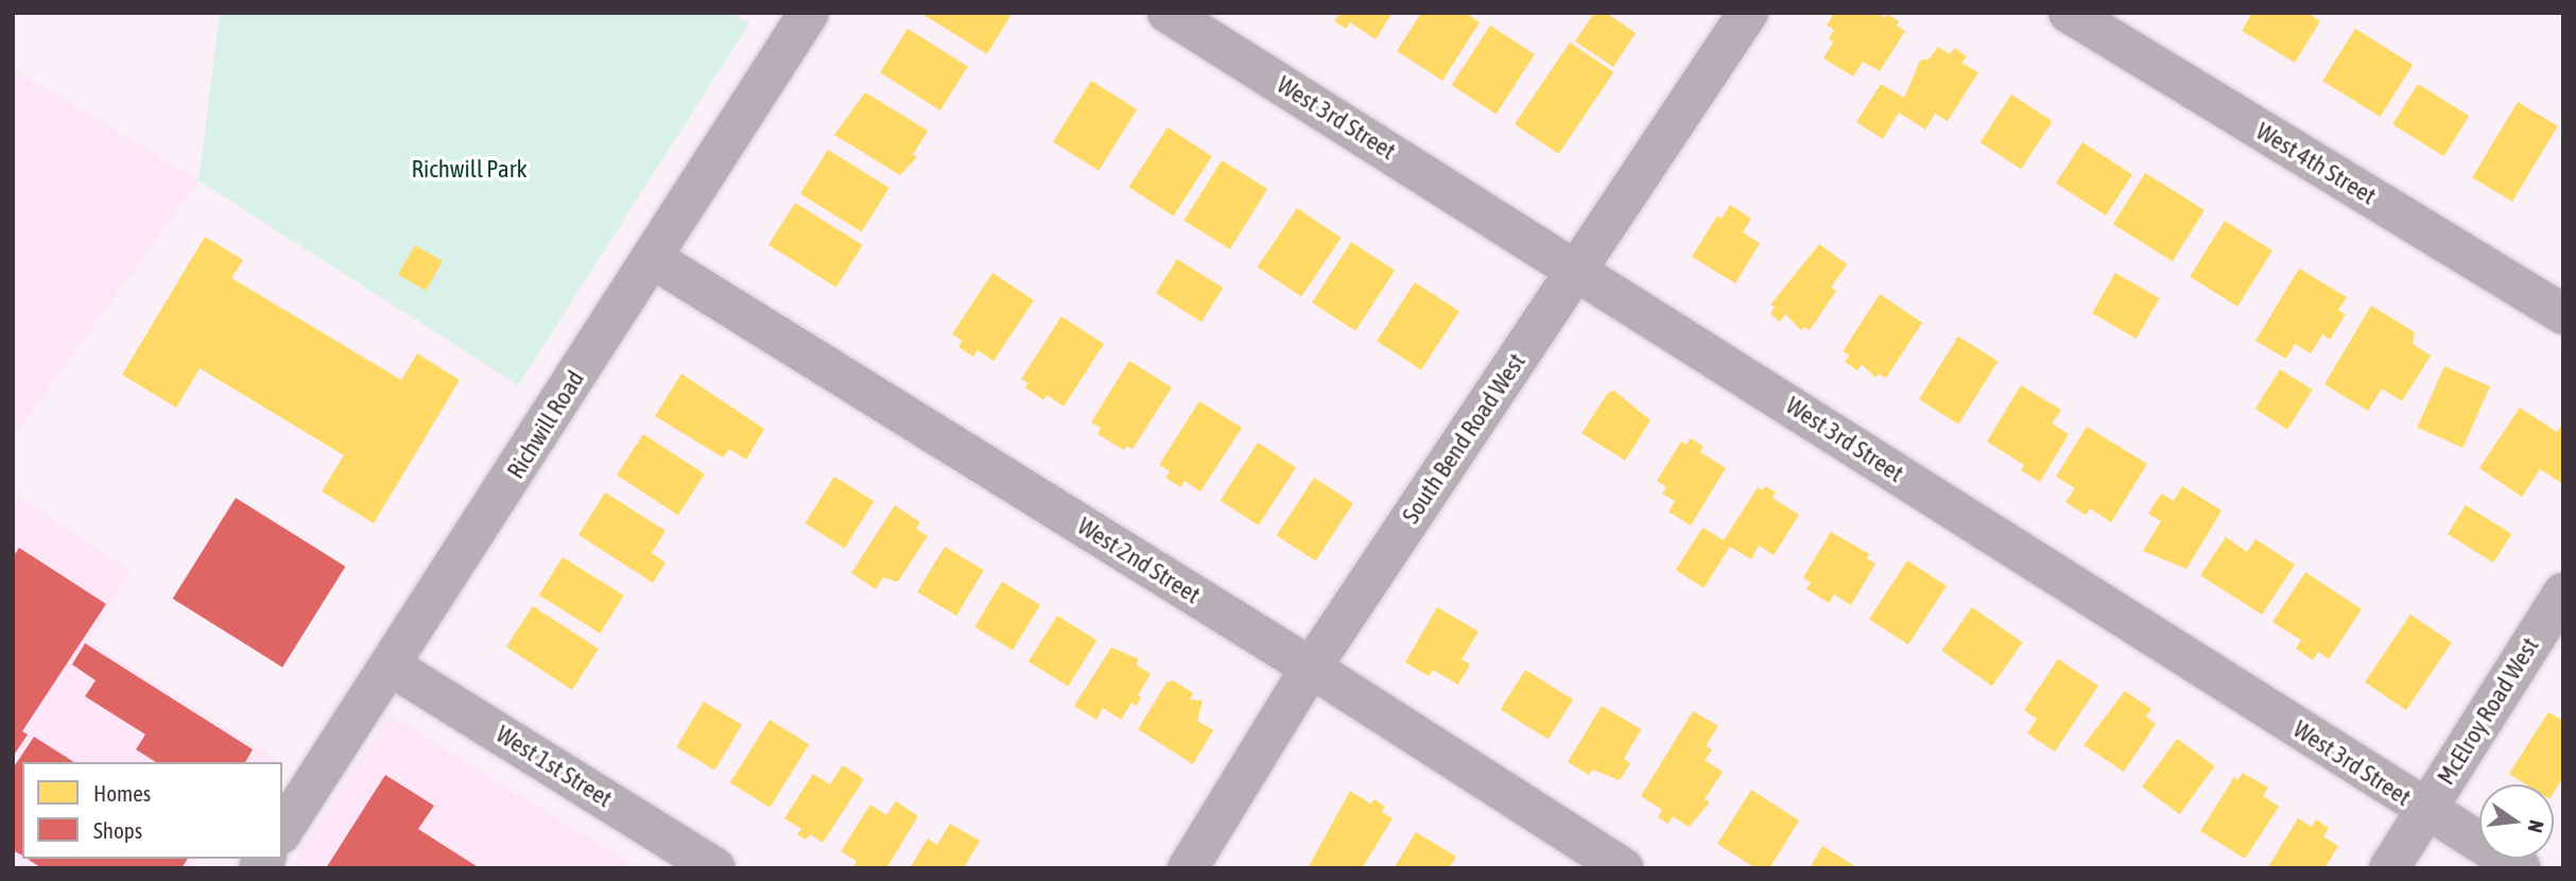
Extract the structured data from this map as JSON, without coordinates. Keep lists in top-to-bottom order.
{
  "streets": {
    "street": [
      "West 3rd Street",
      "West 4th Street",
      "Richwill Road",
      "South Bend Road West",
      "West 2nd Street",
      "McElroy Road West",
      "West 1st Street"
    ]
  },
  "crossings": [
    ["West 3rd Street", "South Bend Road West"],
    ["West 3rd Street", "McElroy Road West"],
    ["Richwill Road", "West 2nd Street"],
    ["Richwill Road", "West 1st Street"],
    ["South Bend Road West", "West 2nd Street"]
  ],
  "parks": ["Richwill Park"],
  "legend": ["Homes", "Shops"],
  "north": "right"
}
